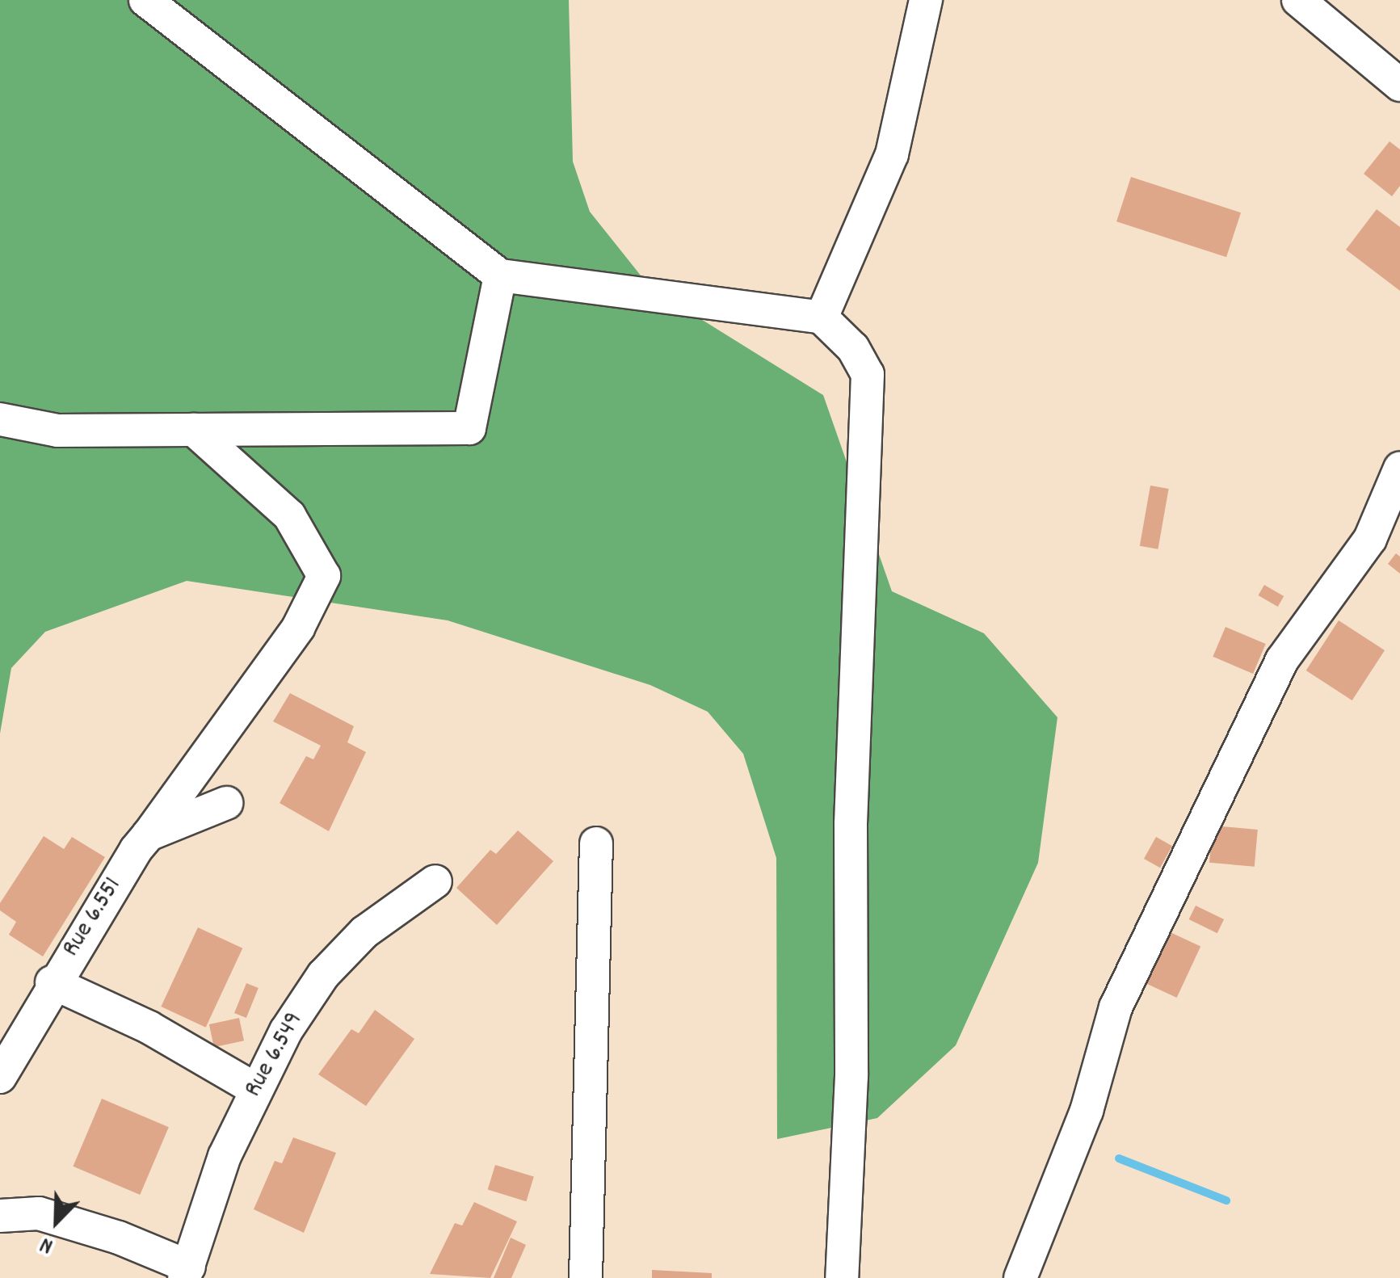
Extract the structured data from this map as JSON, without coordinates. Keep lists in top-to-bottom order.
{
  "streets": {
    "street": ["Rue 6.551", "Rue 6.549"]
  },
  "north": "bottom left"
}
